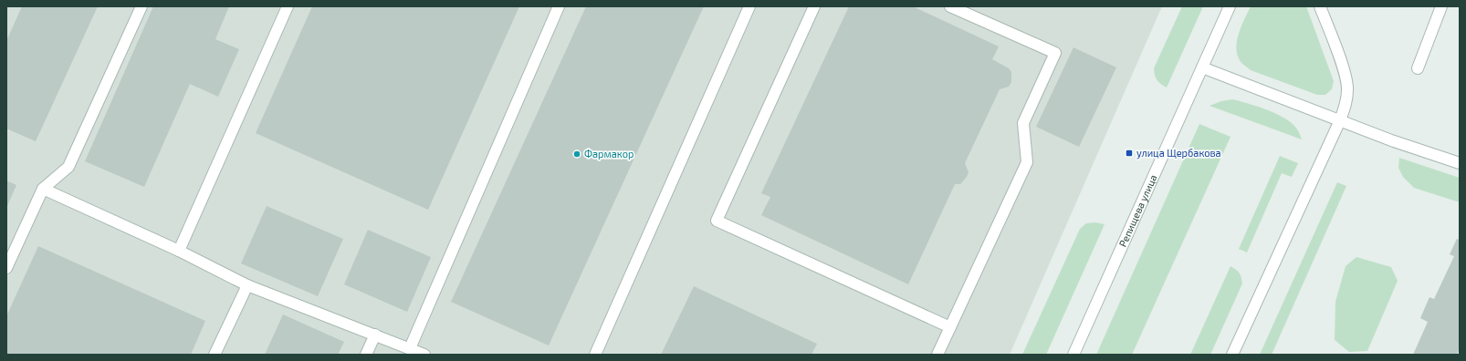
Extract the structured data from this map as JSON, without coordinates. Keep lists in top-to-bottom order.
{
  "streets": {
    "street": ["Репищева улица"]
  },
  "places": {
    "transit": ["улица Щербакова"],
    "other": ["Фармакор"]
  }
}
